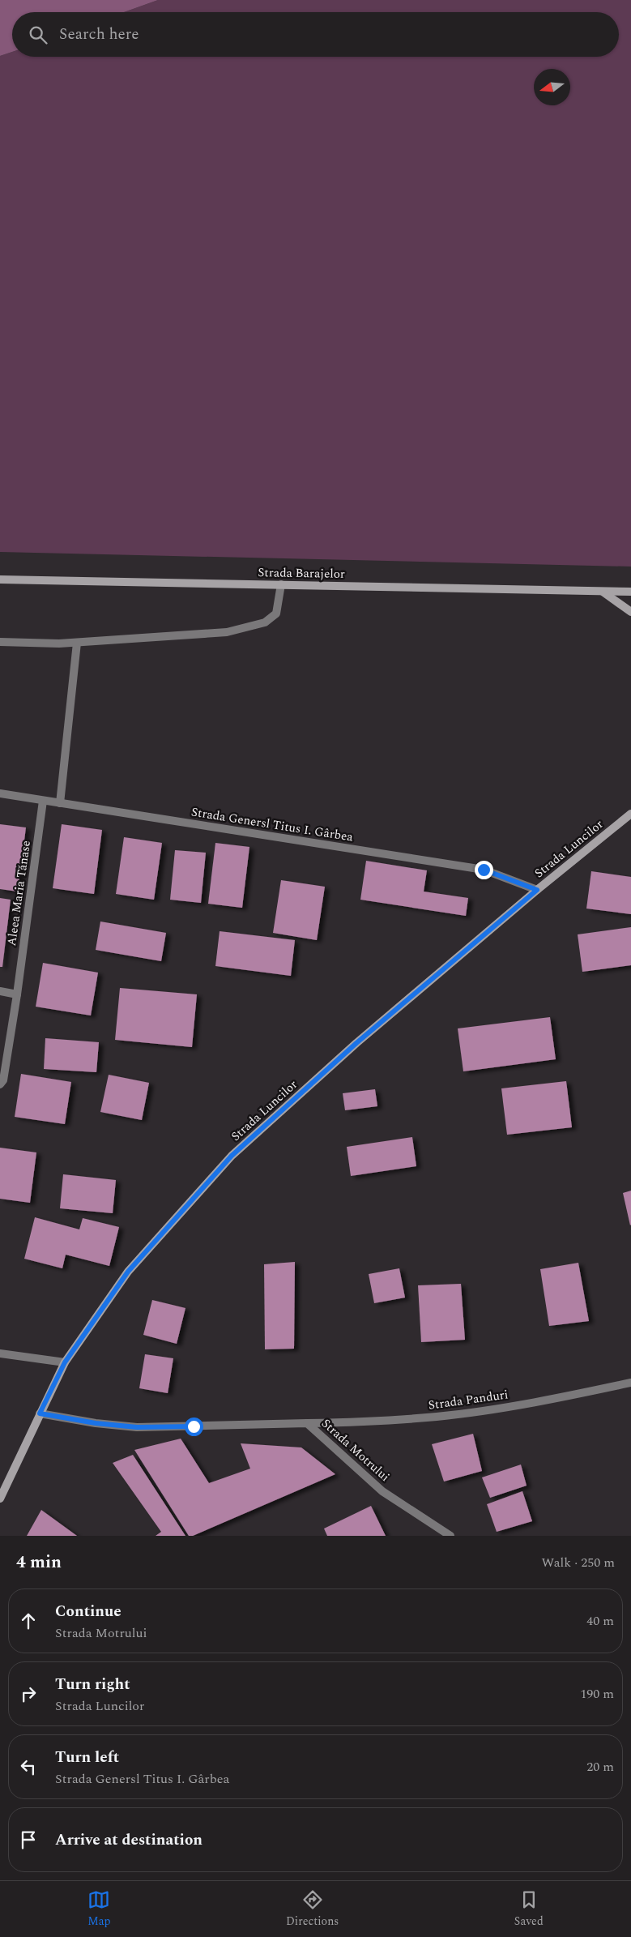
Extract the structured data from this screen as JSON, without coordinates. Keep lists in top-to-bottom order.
{
  "streets": {
    "main road": ["Strada Barajelor", "Strada Luncilor"],
    "street": [
      "Strada Genersl Titus I. Gârbea",
      "Aleea Maria Tănase",
      "Strada Panduri",
      "Strada Motrului"
    ]
  },
  "crossings": [
    ["Strada Genersl Titus I. Gârbea", "Strada Luncilor"],
    ["Strada Genersl Titus I. Gârbea", "Aleea Maria Tănase"],
    ["Strada Luncilor", "Strada Motrului"],
    ["Strada Panduri", "Strada Motrului"]
  ],
  "north": "left",
  "page": {
    "search": "Search here",
    "heading": ["4 min", "Walk · 250 m"],
    "list": [
      ["Continue", "Strada Motrului", "40 m"],
      ["Turn right", "Strada Luncilor", "190 m"],
      ["Turn left", "Strada Genersl Titus I. Gârbea", "20 m"],
      "Arrive at destination"
    ],
    "nav": ["Map", "Directions", "Saved"]
  }
}
